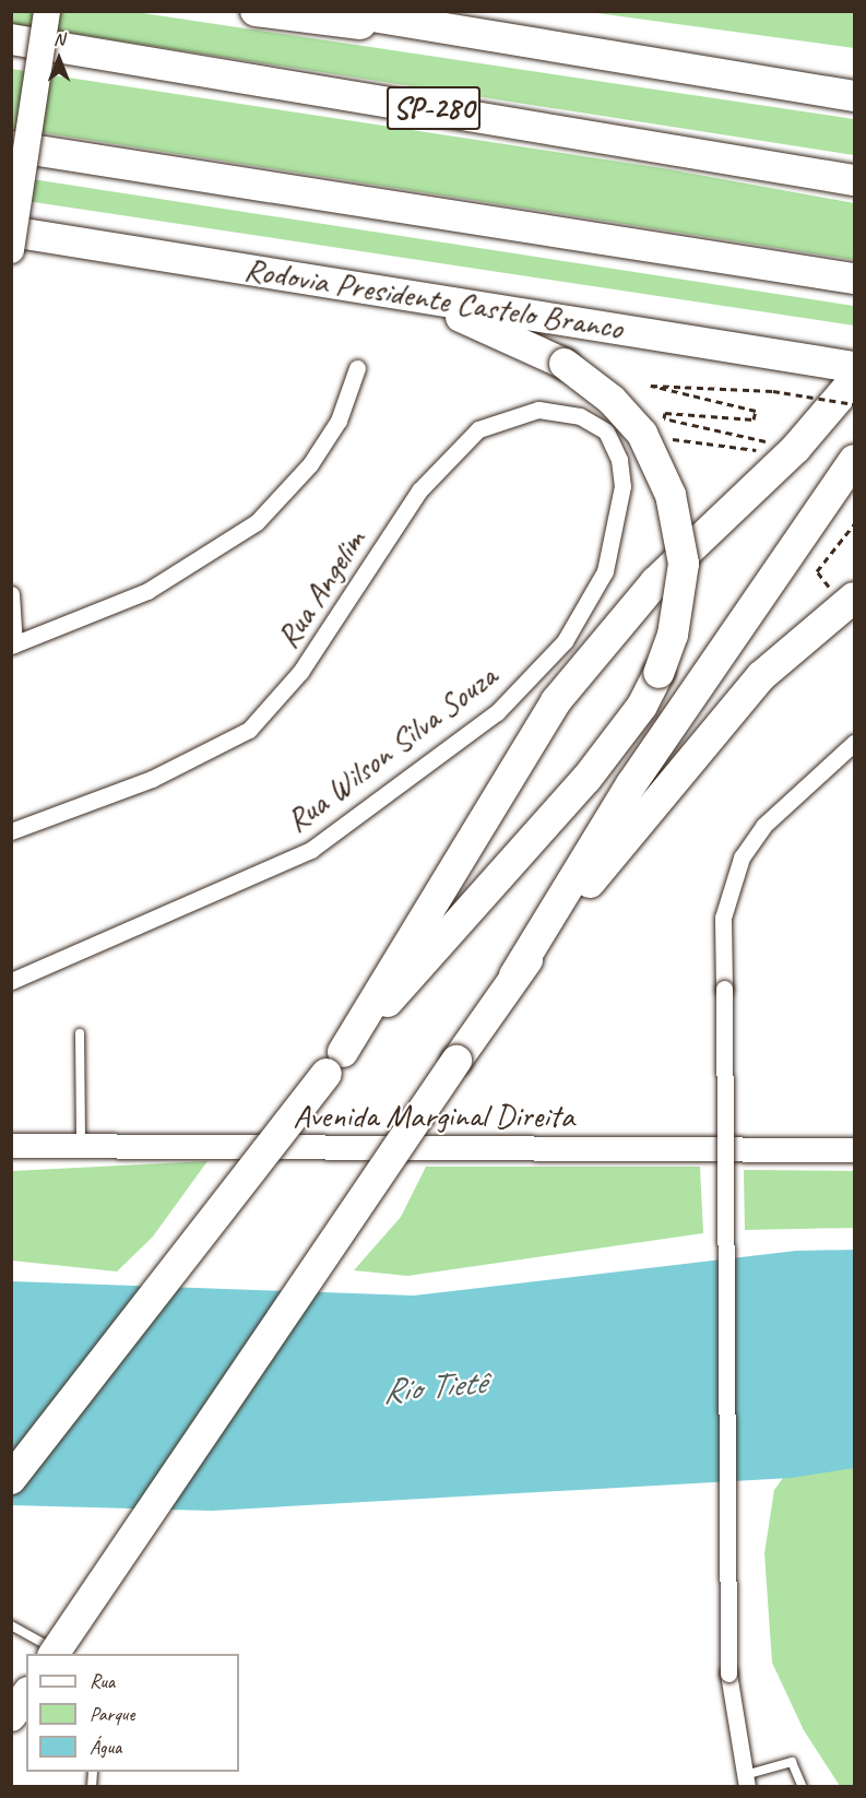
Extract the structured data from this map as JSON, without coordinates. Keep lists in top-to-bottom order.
{
  "streets": {
    "highway": ["SP-280", "Rodovia Presidente Castelo Branco"],
    "main road": ["Avenida Marginal Direita"],
    "street": ["Rua Angelim", "Rua Wilson Silva Souza"]
  },
  "crossings": [
    ["Rua Angelim", "Rua Wilson Silva Souza"]
  ],
  "water": ["Rio Tietê"],
  "legend": ["Rua", "Parque", "Água"],
  "north": "top"
}
